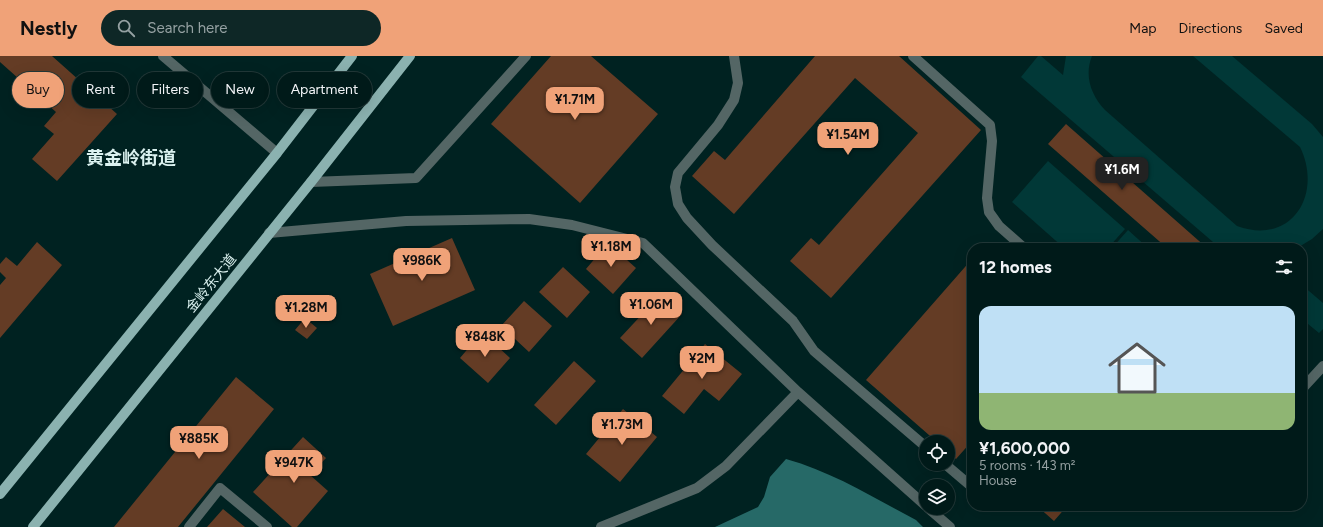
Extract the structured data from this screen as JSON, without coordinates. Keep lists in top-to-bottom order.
{
  "streets": {
    "main road": ["金岭东大道"]
  },
  "districts": ["黄金岭街道"],
  "page": {
    "header": "Nestly",
    "search": "Search here",
    "nav": ["Map", "Directions", "Saved"],
    "chip": [
      "Buy",
      "Rent",
      "Filters",
      "New",
      "Apartment"
    ],
    "price": [
      "¥1.71M",
      "¥1.54M",
      "¥1.6M",
      "¥1.18M",
      "¥986K",
      "¥1.06M",
      "¥1.28M",
      "¥848K",
      "¥2M",
      "¥1.73M",
      "¥885K",
      "¥947K"
    ],
    "heading": "12 homes",
    "list": [
      {
        "name": "¥1,600,000",
        "note": "5 rooms · 143 m² · House"
      }
    ]
  }
}
